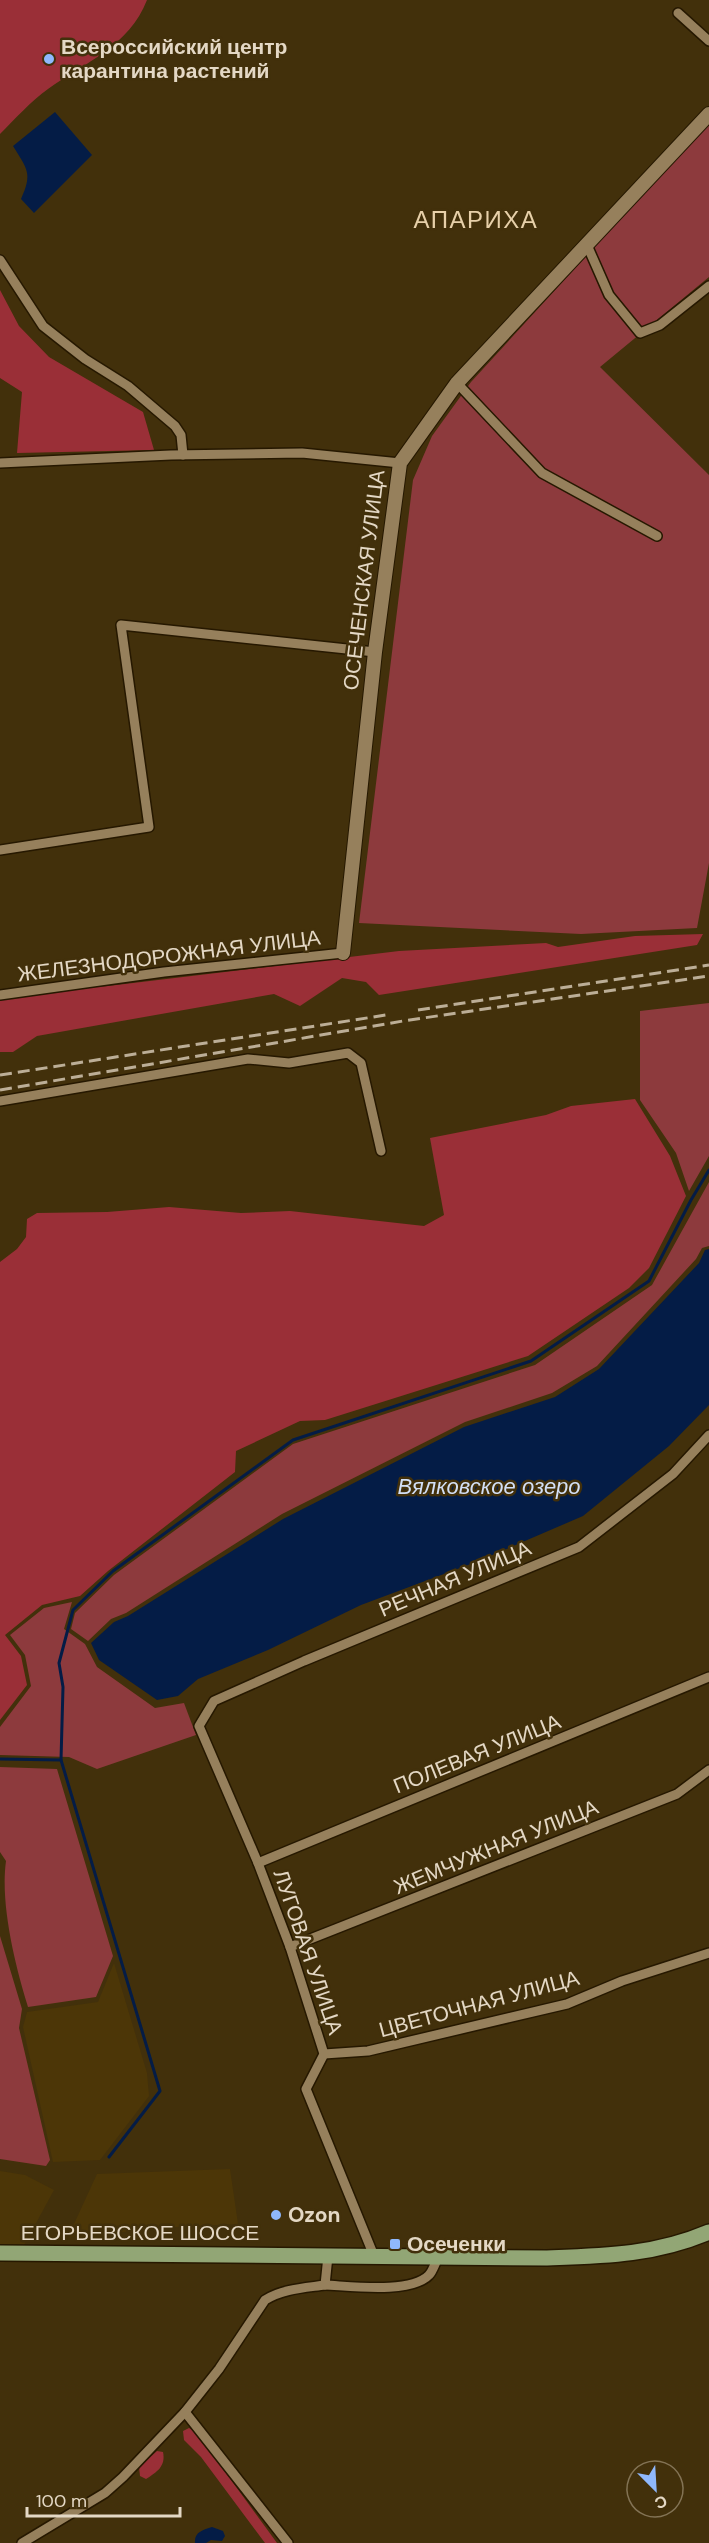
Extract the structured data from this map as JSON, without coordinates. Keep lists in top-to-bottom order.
{
  "streets": {
    "main road": ["ЕГОРЬЕВСКОЕ ШОССЕ"],
    "street": [
      "ОСЕЧЕНСКАЯ УЛИЦА",
      "ЖЕЛЕЗНОДОРОЖНАЯ УЛИЦА",
      "РЕЧНАЯ УЛИЦА",
      "ПОЛЕВАЯ УЛИЦА",
      "ЖЕМЧУЖНАЯ УЛИЦА",
      "ЛУГОВАЯ УЛИЦА",
      "ЦВЕТОЧНАЯ УЛИЦА"
    ]
  },
  "crossings": [
    ["ОСЕЧЕНСКАЯ УЛИЦА", "ЖЕЛЕЗНОДОРОЖНАЯ УЛИЦА"],
    ["РЕЧНАЯ УЛИЦА", "ЛУГОВАЯ УЛИЦА"],
    ["ПОЛЕВАЯ УЛИЦА", "ЛУГОВАЯ УЛИЦА"],
    ["ЖЕМЧУЖНАЯ УЛИЦА", "ЛУГОВАЯ УЛИЦА"],
    ["ЛУГОВАЯ УЛИЦА", "ЦВЕТОЧНАЯ УЛИЦА"],
    ["ЛУГОВАЯ УЛИЦА", "ЕГОРЬЕВСКОЕ ШОССЕ"]
  ],
  "districts": ["АПАРИХА"],
  "water": ["Вялковское озеро"],
  "places": {
    "other": ["Всероссийский центр карантина растений", "Ozon"],
    "transit": ["Осеченки"]
  },
  "scale_bar": "100 m",
  "north": "bottom right"
}
